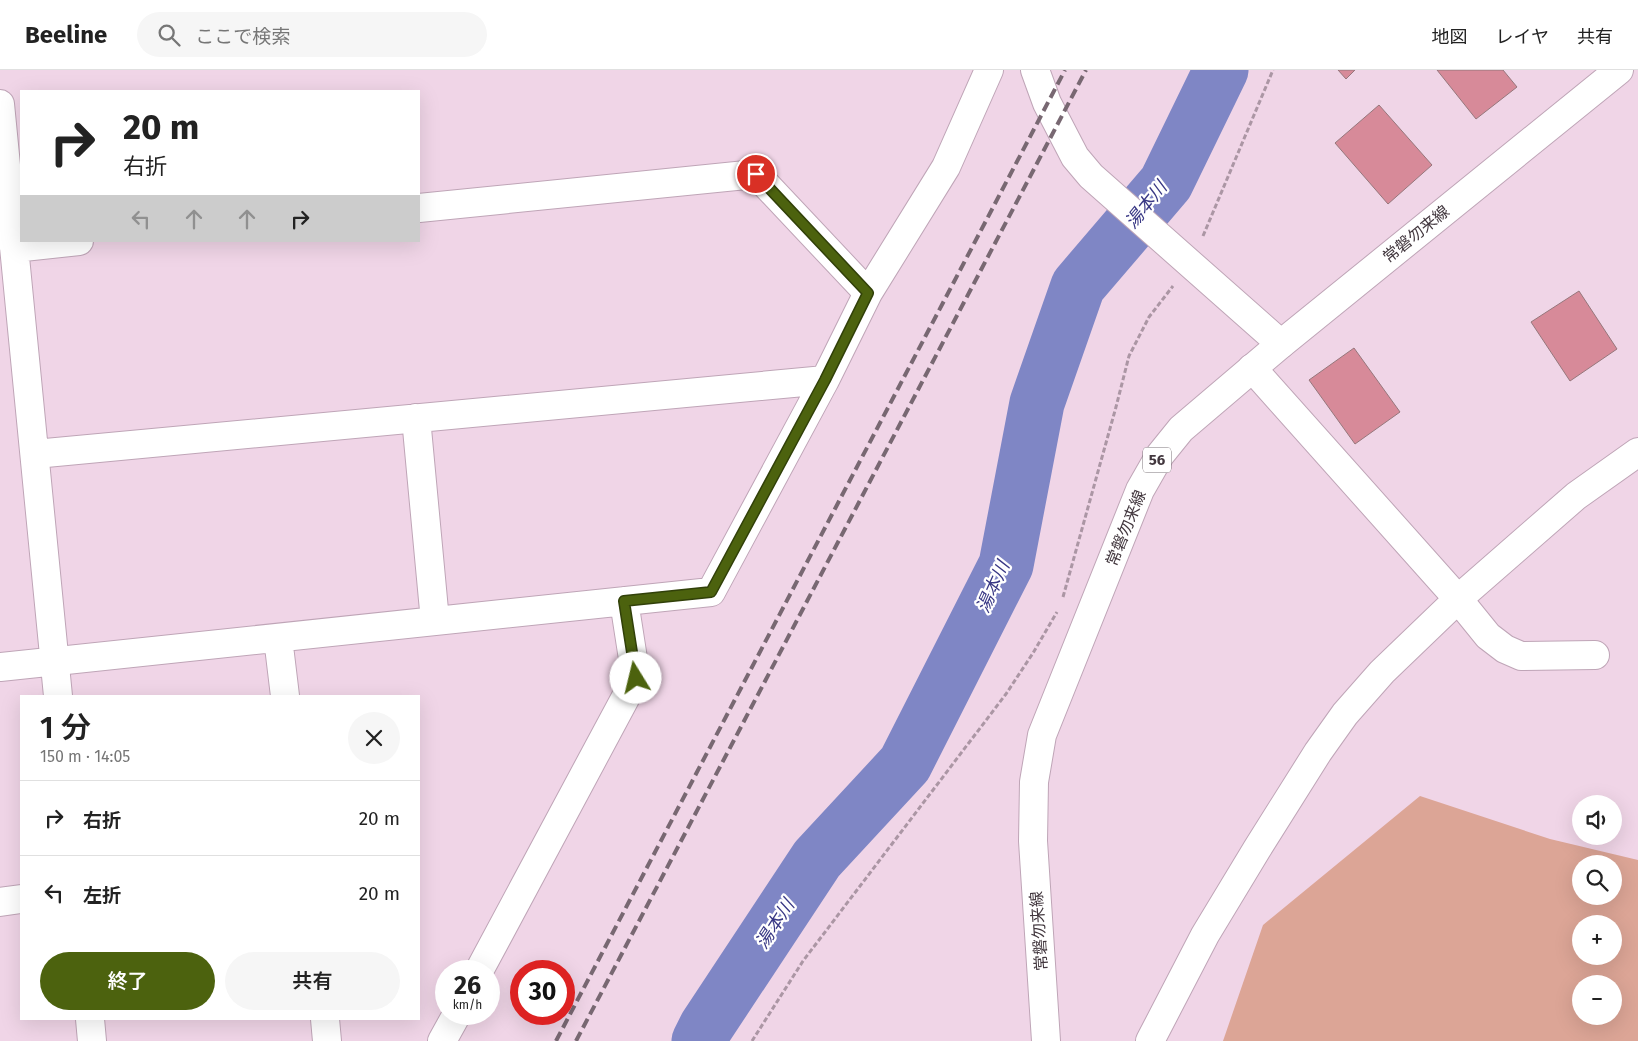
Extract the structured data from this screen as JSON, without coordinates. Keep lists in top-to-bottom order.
{
  "streets": {
    "street": ["常磐勿来線", "56"]
  },
  "water": ["湯本川"],
  "page": {
    "header": "Beeline",
    "search": "ここで検索",
    "nav": ["地図", "レイヤ", "共有"],
    "turn": ["20 m", "右折"],
    "heading": ["1 分", "150 m · 14:05"],
    "list": [
      {
        "name": "右折",
        "value": "20 m"
      },
      {
        "name": "左折",
        "value": "20 m"
      }
    ],
    "map_buttons": ["+", "−"],
    "buttons": ["終了", "共有"],
    "speed": "26 km/h",
    "limit": "30"
  }
}
